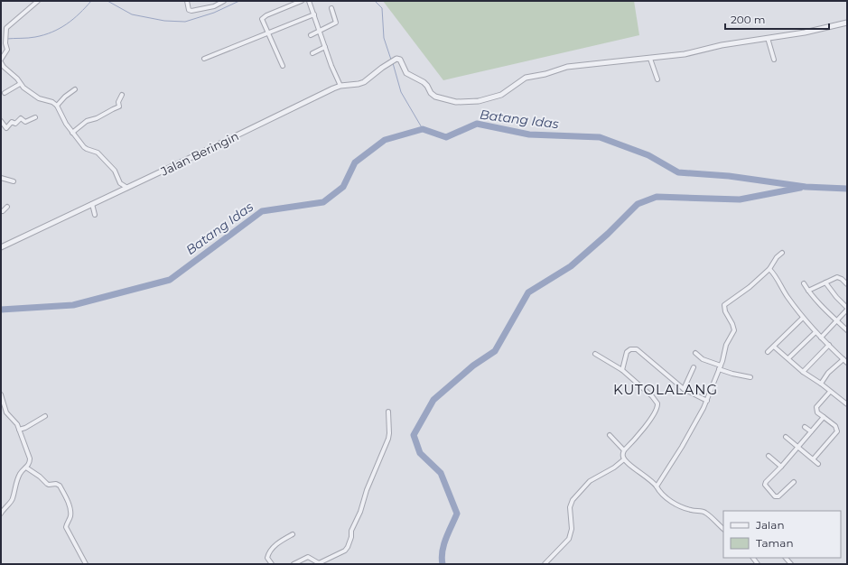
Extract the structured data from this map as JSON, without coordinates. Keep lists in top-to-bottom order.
{
  "streets": {
    "street": ["Jalan Beringin"]
  },
  "districts": ["KUTOLALANG"],
  "water": ["Batang Idas"],
  "legend": ["Jalan", "Taman"],
  "scale_bar": "200 m"
}
